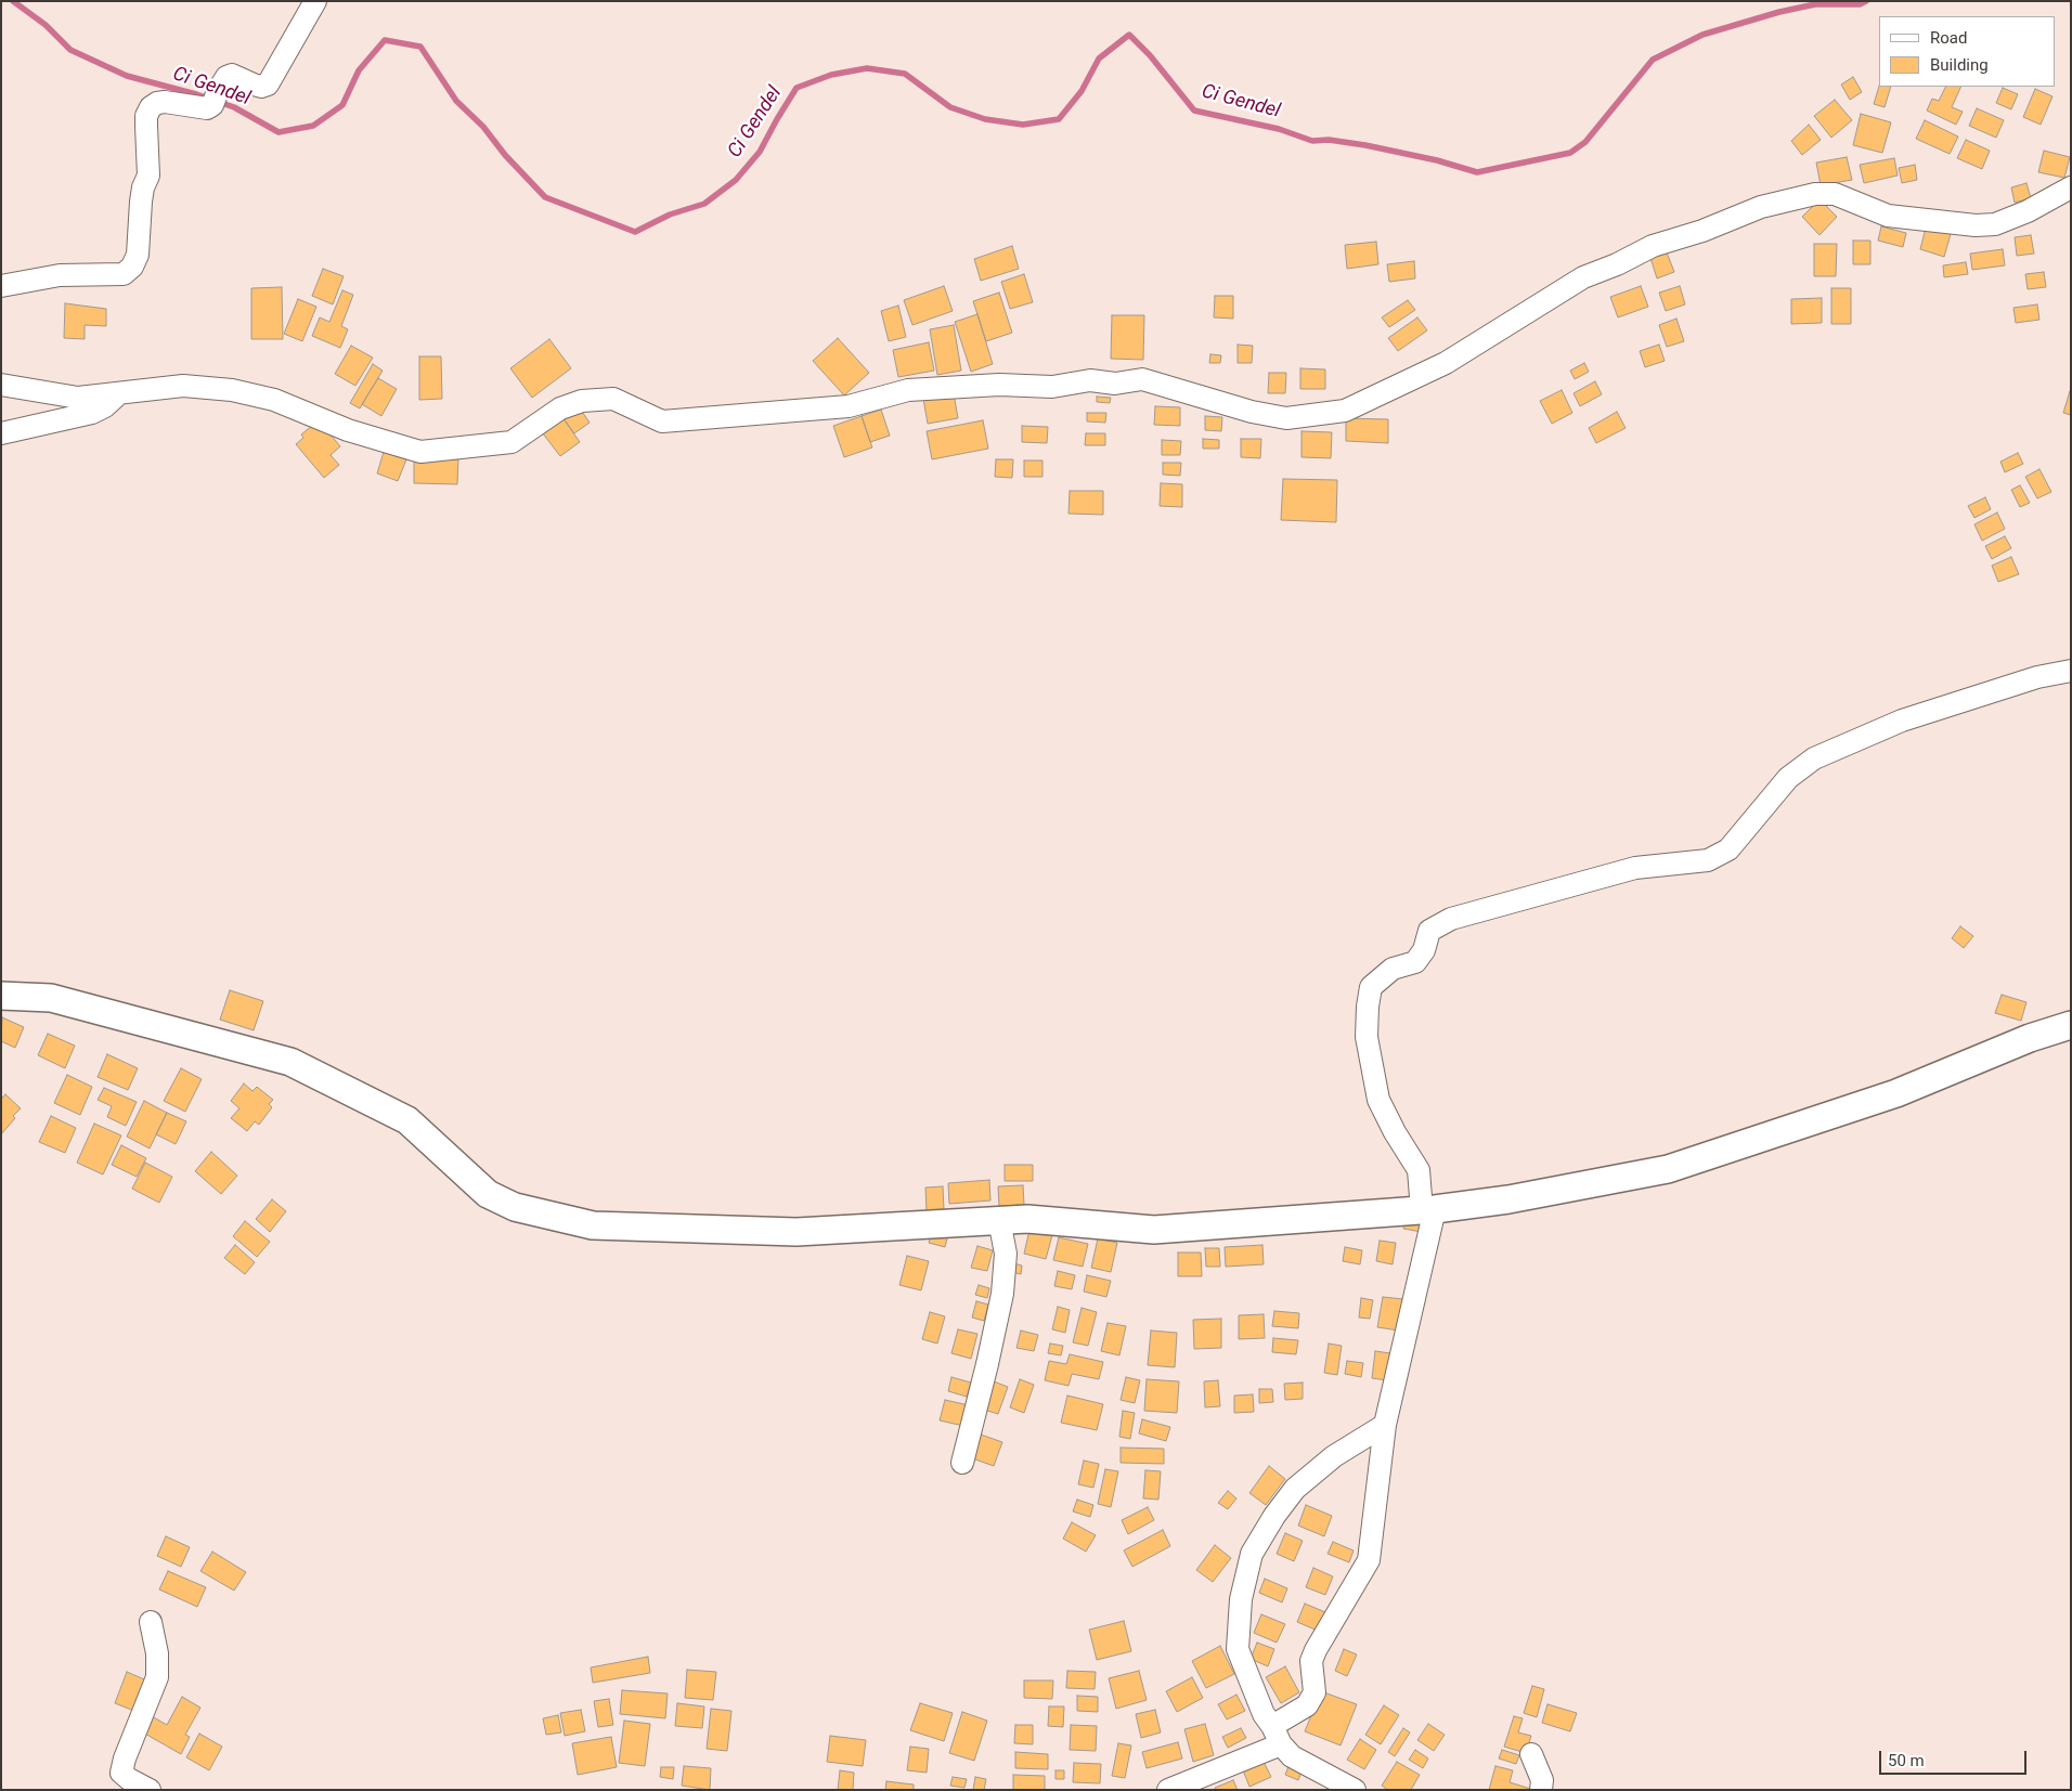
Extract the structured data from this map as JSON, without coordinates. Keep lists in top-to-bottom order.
{
  "water": ["Ci Gendel"],
  "legend": ["Road", "Building"],
  "scale_bar": "50 m"
}
